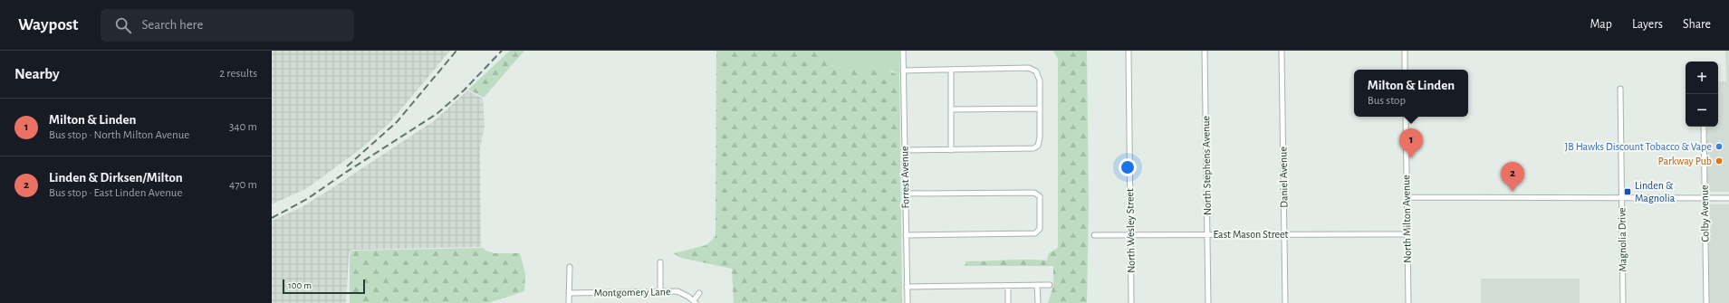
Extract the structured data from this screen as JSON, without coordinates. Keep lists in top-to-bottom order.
{
  "streets": {
    "street": [
      "North Stephens Avenue",
      "Forrest Avenue",
      "Daniel Avenue",
      "Colby Avenue",
      "North Milton Avenue",
      "North Wesley Street",
      "East Mason Street",
      "Magnolia Drive",
      "Montgomery Lane"
    ]
  },
  "crossings": [
    ["North Stephens Avenue", "East Mason Street"],
    ["Daniel Avenue", "East Mason Street"],
    ["North Milton Avenue", "East Mason Street"],
    ["North Wesley Street", "East Mason Street"]
  ],
  "places": {
    "other": ["JB Hawks Discount Tobacco & Vape", "Parkway Pub"],
    "transit": ["Linden & Magnolia"]
  },
  "scale_bar": "100 m",
  "page": {
    "header": "Waypost",
    "search": "Search here",
    "nav": ["Map", "Layers", "Share"],
    "heading": ["Nearby", "2 results"],
    "map_buttons": ["+", "−"],
    "popup": ["Milton & Linden", "Bus stop"],
    "list": [
      {
        "mark": "1",
        "name": "Milton & Linden",
        "note": "Bus stop · North Milton Avenue",
        "value": "340 m"
      },
      {
        "mark": "2",
        "name": "Linden & Dirksen/Milton",
        "note": "Bus stop · East Linden Avenue",
        "value": "470 m"
      }
    ],
    "pins": ["1", "2"],
    "scale": "100 m"
  }
}
